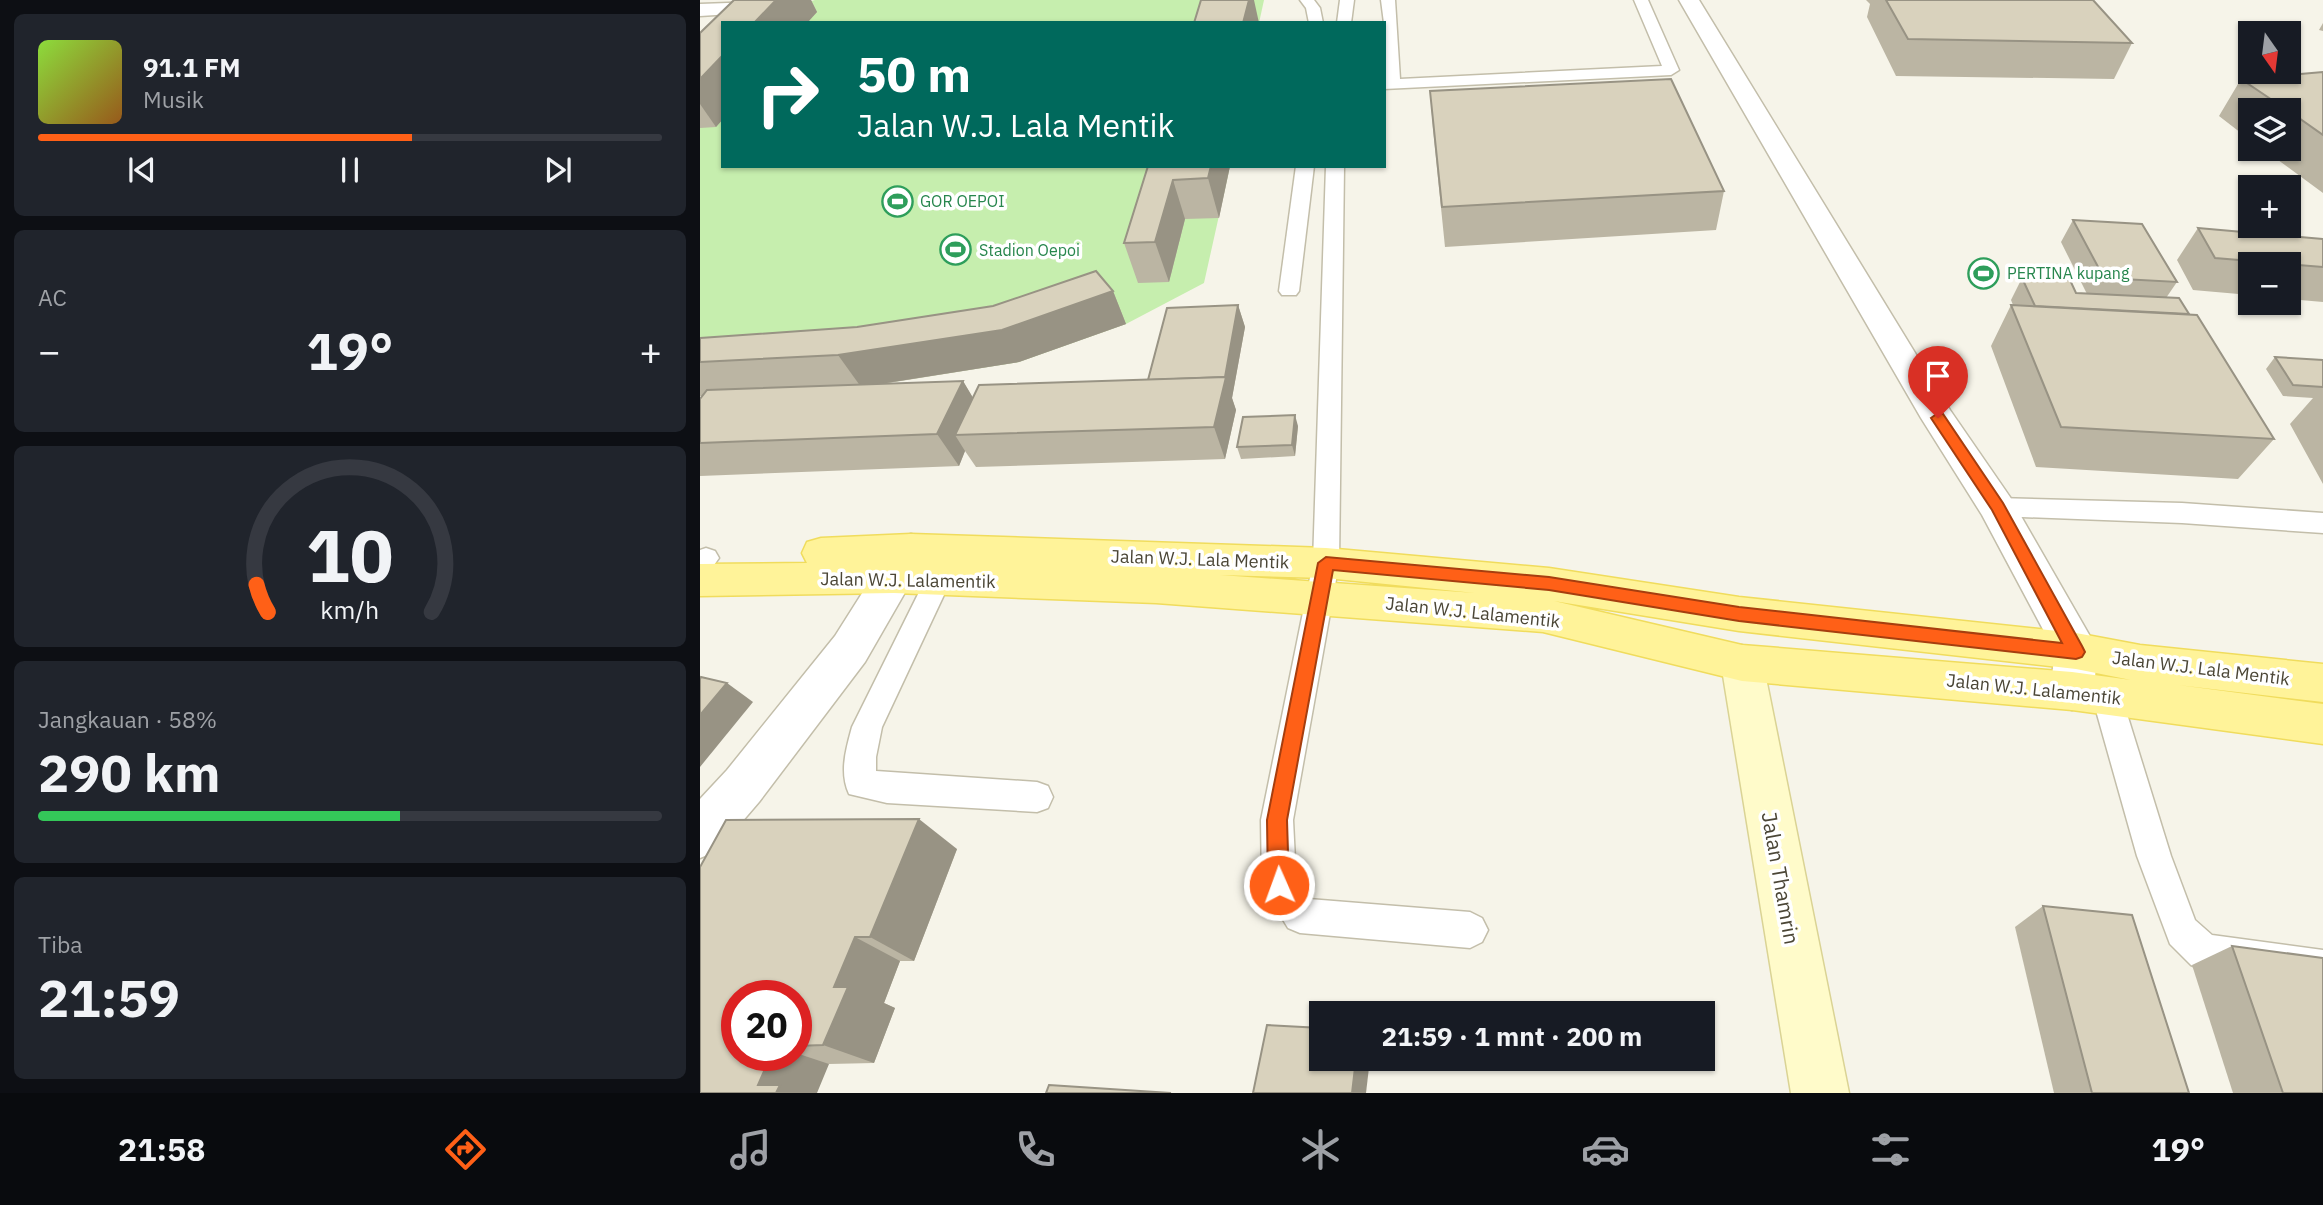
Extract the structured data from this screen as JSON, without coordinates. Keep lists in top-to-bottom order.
{
  "streets": {
    "main road": ["Jalan W.J. Lala Mentik", "Jalan W.J. Lalamentik", "Jalan Thamrin"]
  },
  "crossings": [
    ["Jalan W.J. Lala Mentik", "Jalan W.J. Lalamentik"],
    ["Jalan W.J. Lalamentik", "Jalan Thamrin"]
  ],
  "places": {
    "sports": ["GOR OEPOI", "Stadion Oepoi", "PERTINA kupang"]
  },
  "north": "bottom",
  "page": {
    "map_buttons": ["+", "−"],
    "turn": ["50 m", "Jalan W.J. Lala Mentik"],
    "song": ["91.1 FM", "Musik"],
    "tile": [
      "AC",
      ["Jangkauan · 58%", "290 km"],
      ["Tiba", "21:59"]
    ],
    "heat": ["−", "19°", "+"],
    "limit": "20",
    "trip": "21:59 · 1 mnt · 200 m",
    "tabs": ["21:58", "19°"],
    "gauge": ["10", "km/h"]
  }
}
